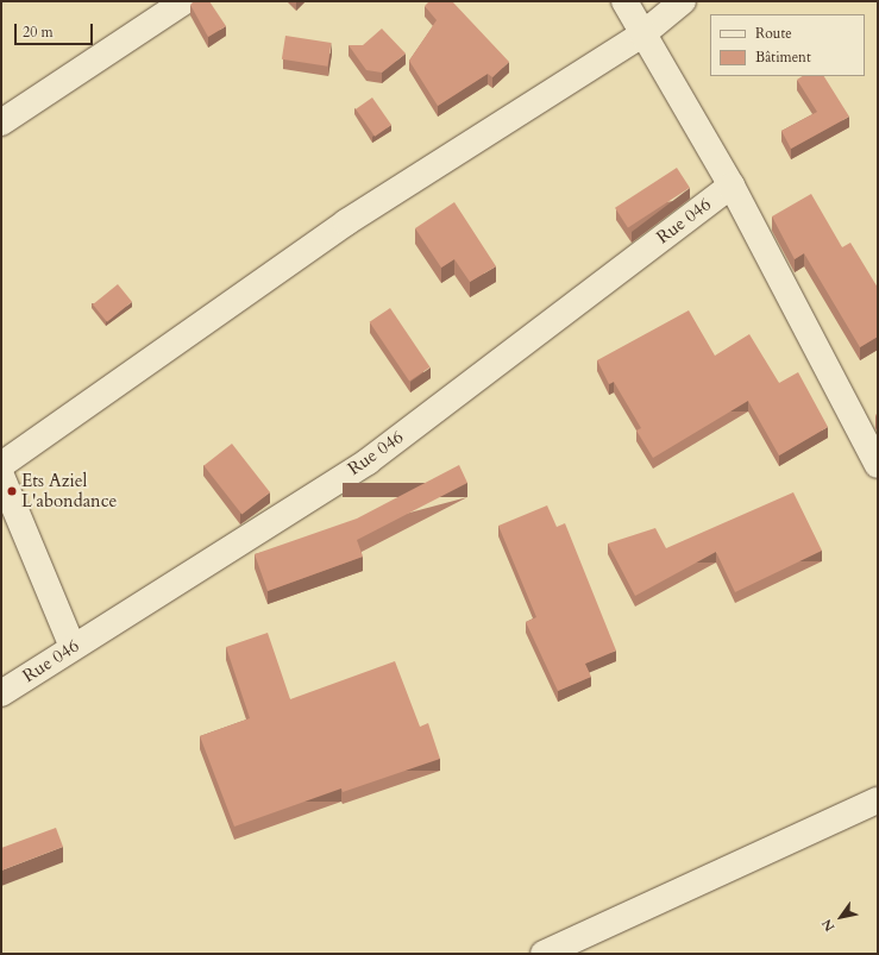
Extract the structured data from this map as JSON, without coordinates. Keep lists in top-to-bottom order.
{
  "streets": {
    "street": ["Rue 046"]
  },
  "places": ["Ets Aziel L'abondance"],
  "legend": ["Route", "Bâtiment"],
  "scale_bar": "20 m",
  "north": "bottom left"
}
